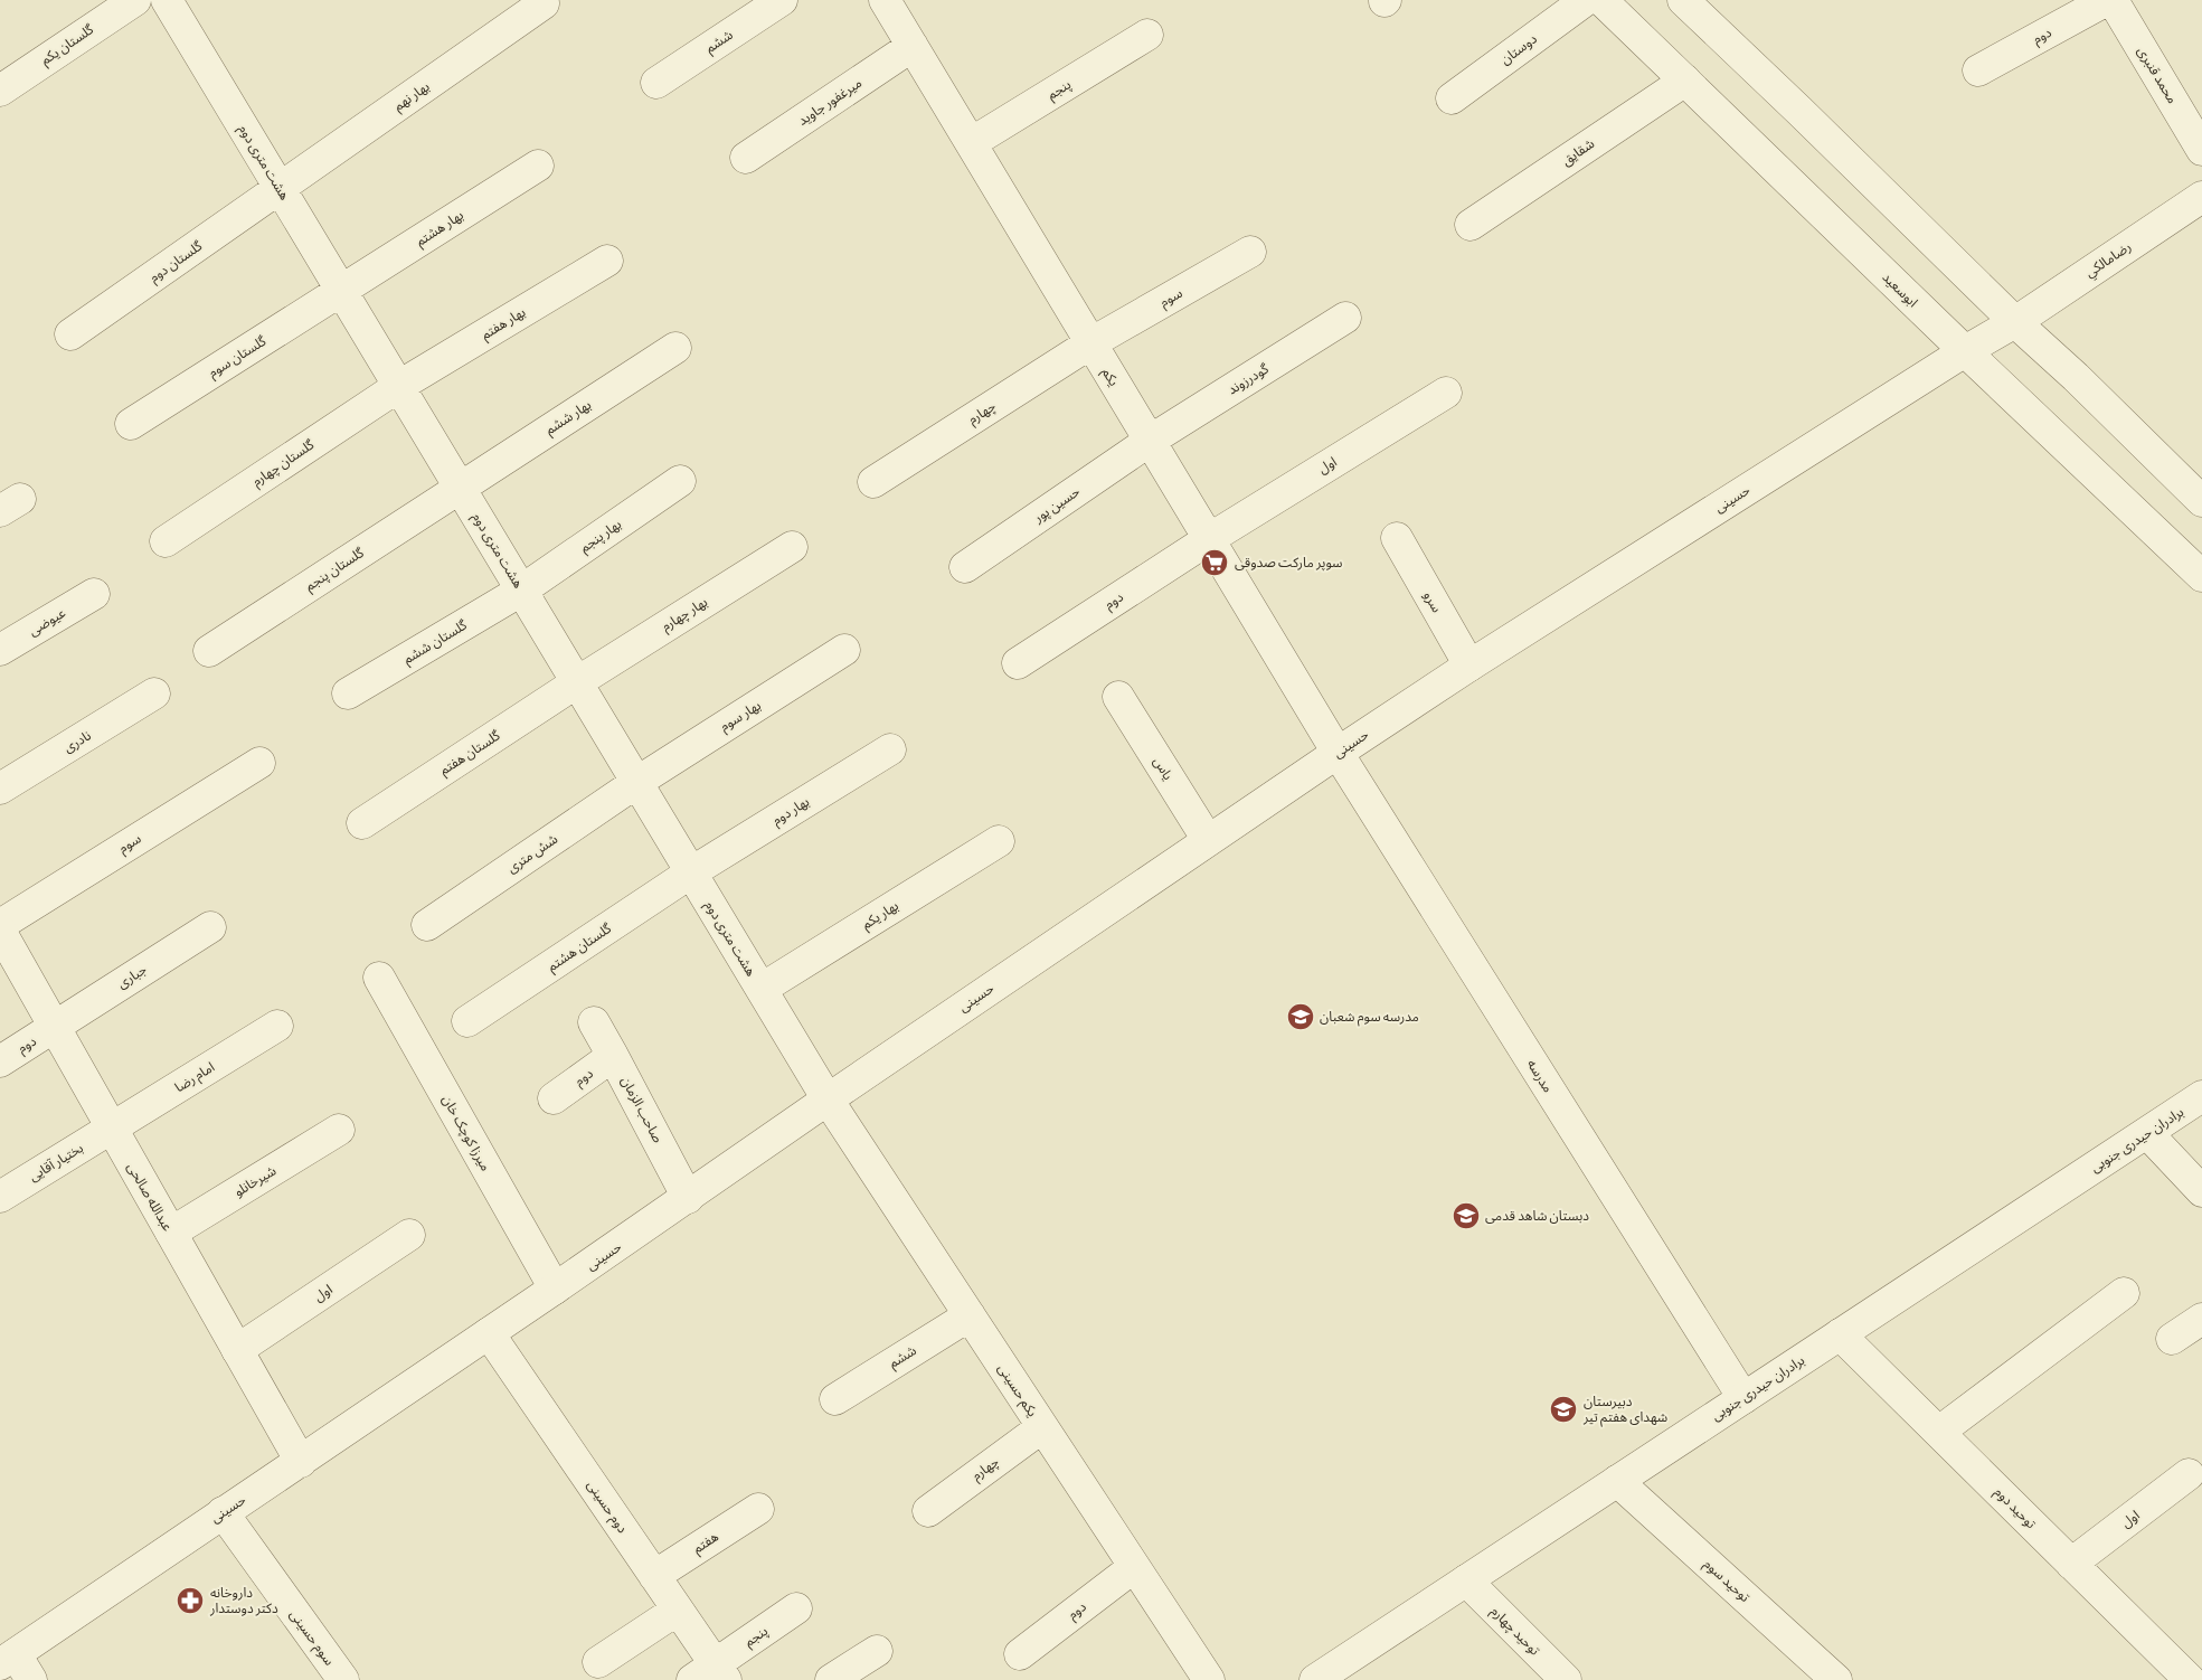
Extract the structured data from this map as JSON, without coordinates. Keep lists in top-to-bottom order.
{
  "streets": {
    "street": [
      "دوم",
      "ششم",
      "گلستان یکم",
      "دوستان",
      "محمد قنبری",
      "پنجم",
      "بهار نهم",
      "میرغفور جاوید",
      "شقایق",
      "هشت متری دوم",
      "بهار هشتم",
      "رضامالكي",
      "گلستان دوم",
      "ابوسعید",
      "سوم",
      "بهار هفتم",
      "گلستان سوم",
      "یکم",
      "گودرزوند",
      "چهارم",
      "بهار ششم",
      "گلستان چهارم",
      "اول",
      "حسینی",
      "حسین پور",
      "بهار پنجم",
      "گلستان پنجم",
      "سرو",
      "بهار چهارم",
      "عیوضی",
      "گلستان ششم",
      "بهار سوم",
      "نادری",
      "گلستان هفتم",
      "یاس",
      "بهار دوم",
      "شش متری",
      "بهار یکم",
      "گلستان هشتم",
      "جباری",
      "مدرسه",
      "امام رضا",
      "صاحب الزمان",
      "میرزا کوچک خان",
      "برادران حیدری جنوبی",
      "بختیار آقایی",
      "شیرخانلو",
      "عبدالله صالحی",
      "یکم حسینی",
      "دوم حسینی",
      "توحید دوم",
      "هفتم",
      "توحید سوم",
      "توحید چهارم",
      "سوم حسینی"
    ]
  },
  "crossings": [
    ["دوم", "یکم"],
    ["دوم", "اول"],
    ["دوم", "جباری"],
    ["دوم", "صاحب الزمان"],
    ["دوم", "عبدالله صالحی"],
    ["دوم", "یکم حسینی"],
    ["ششم", "یکم حسینی"],
    ["پنجم", "یکم"],
    ["پنجم", "دوم حسینی"],
    ["بهار نهم", "هشت متری دوم"],
    ["بهار نهم", "گلستان دوم"],
    ["میرغفور جاوید", "یکم"],
    ["شقایق", "ابوسعید"],
    ["هشت متری دوم", "بهار هشتم"],
    ["هشت متری دوم", "گلستان دوم"],
    ["هشت متری دوم", "بهار هفتم"],
    ["هشت متری دوم", "گلستان سوم"],
    ["هشت متری دوم", "بهار ششم"],
    ["هشت متری دوم", "گلستان چهارم"],
    ["هشت متری دوم", "حسینی"],
    ["هشت متری دوم", "بهار پنجم"],
    ["هشت متری دوم", "گلستان پنجم"],
    ["هشت متری دوم", "بهار چهارم"],
    ["هشت متری دوم", "گلستان ششم"],
    ["هشت متری دوم", "بهار سوم"],
    ["هشت متری دوم", "گلستان هفتم"],
    ["هشت متری دوم", "بهار دوم"],
    ["هشت متری دوم", "شش متری"],
    ["هشت متری دوم", "بهار یکم"],
    ["هشت متری دوم", "گلستان هشتم"],
    ["هشت متری دوم", "یکم حسینی"],
    ["بهار هشتم", "گلستان سوم"],
    ["رضامالكي", "ابوسعید"],
    ["رضامالكي", "حسینی"],
    ["ابوسعید", "حسینی"],
    ["سوم", "یکم"],
    ["سوم", "چهارم"],
    ["بهار هفتم", "گلستان چهارم"],
    ["یکم", "گودرزوند"],
    ["یکم", "چهارم"],
    ["یکم", "اول"],
    ["یکم", "حسینی"],
    ["یکم", "حسین پور"],
    ["یکم", "مدرسه"],
    ["گودرزوند", "حسین پور"],
    ["چهارم", "یکم حسینی"],
    ["بهار ششم", "گلستان پنجم"],
    ["اول", "عبدالله صالحی"],
    ["اول", "توحید دوم"],
    ["حسینی", "سرو"],
    ["حسینی", "یاس"],
    ["حسینی", "مدرسه"],
    ["حسینی", "صاحب الزمان"],
    ["حسینی", "میرزا کوچک خان"],
    ["حسینی", "عبدالله صالحی"],
    ["حسینی", "یکم حسینی"],
    ["حسینی", "دوم حسینی"],
    ["حسینی", "سوم حسینی"],
    ["بهار پنجم", "گلستان ششم"],
    ["بهار چهارم", "گلستان هفتم"],
    ["بهار سوم", "شش متری"],
    ["بهار دوم", "گلستان هشتم"],
    ["جباری", "عبدالله صالحی"],
    ["مدرسه", "برادران حیدری جنوبی"],
    ["امام رضا", "بختیار آقایی"],
    ["امام رضا", "عبدالله صالحی"],
    ["برادران حیدری جنوبی", "توحید دوم"],
    ["برادران حیدری جنوبی", "توحید سوم"],
    ["برادران حیدری جنوبی", "توحید چهارم"],
    ["بختیار آقایی", "عبدالله صالحی"],
    ["شیرخانلو", "عبدالله صالحی"],
    ["دوم حسینی", "هفتم"]
  ],
  "places": {
    "supermarket": ["سوپر مارکت صدوقی"],
    "school or university": ["مدرسه سوم شعبان", "دبستان شاهد قدمی", "دبیرستان شهدای هفتم تیر"],
    "pharmacy": ["داروخانه دکتر دوستدار"]
  }
}
